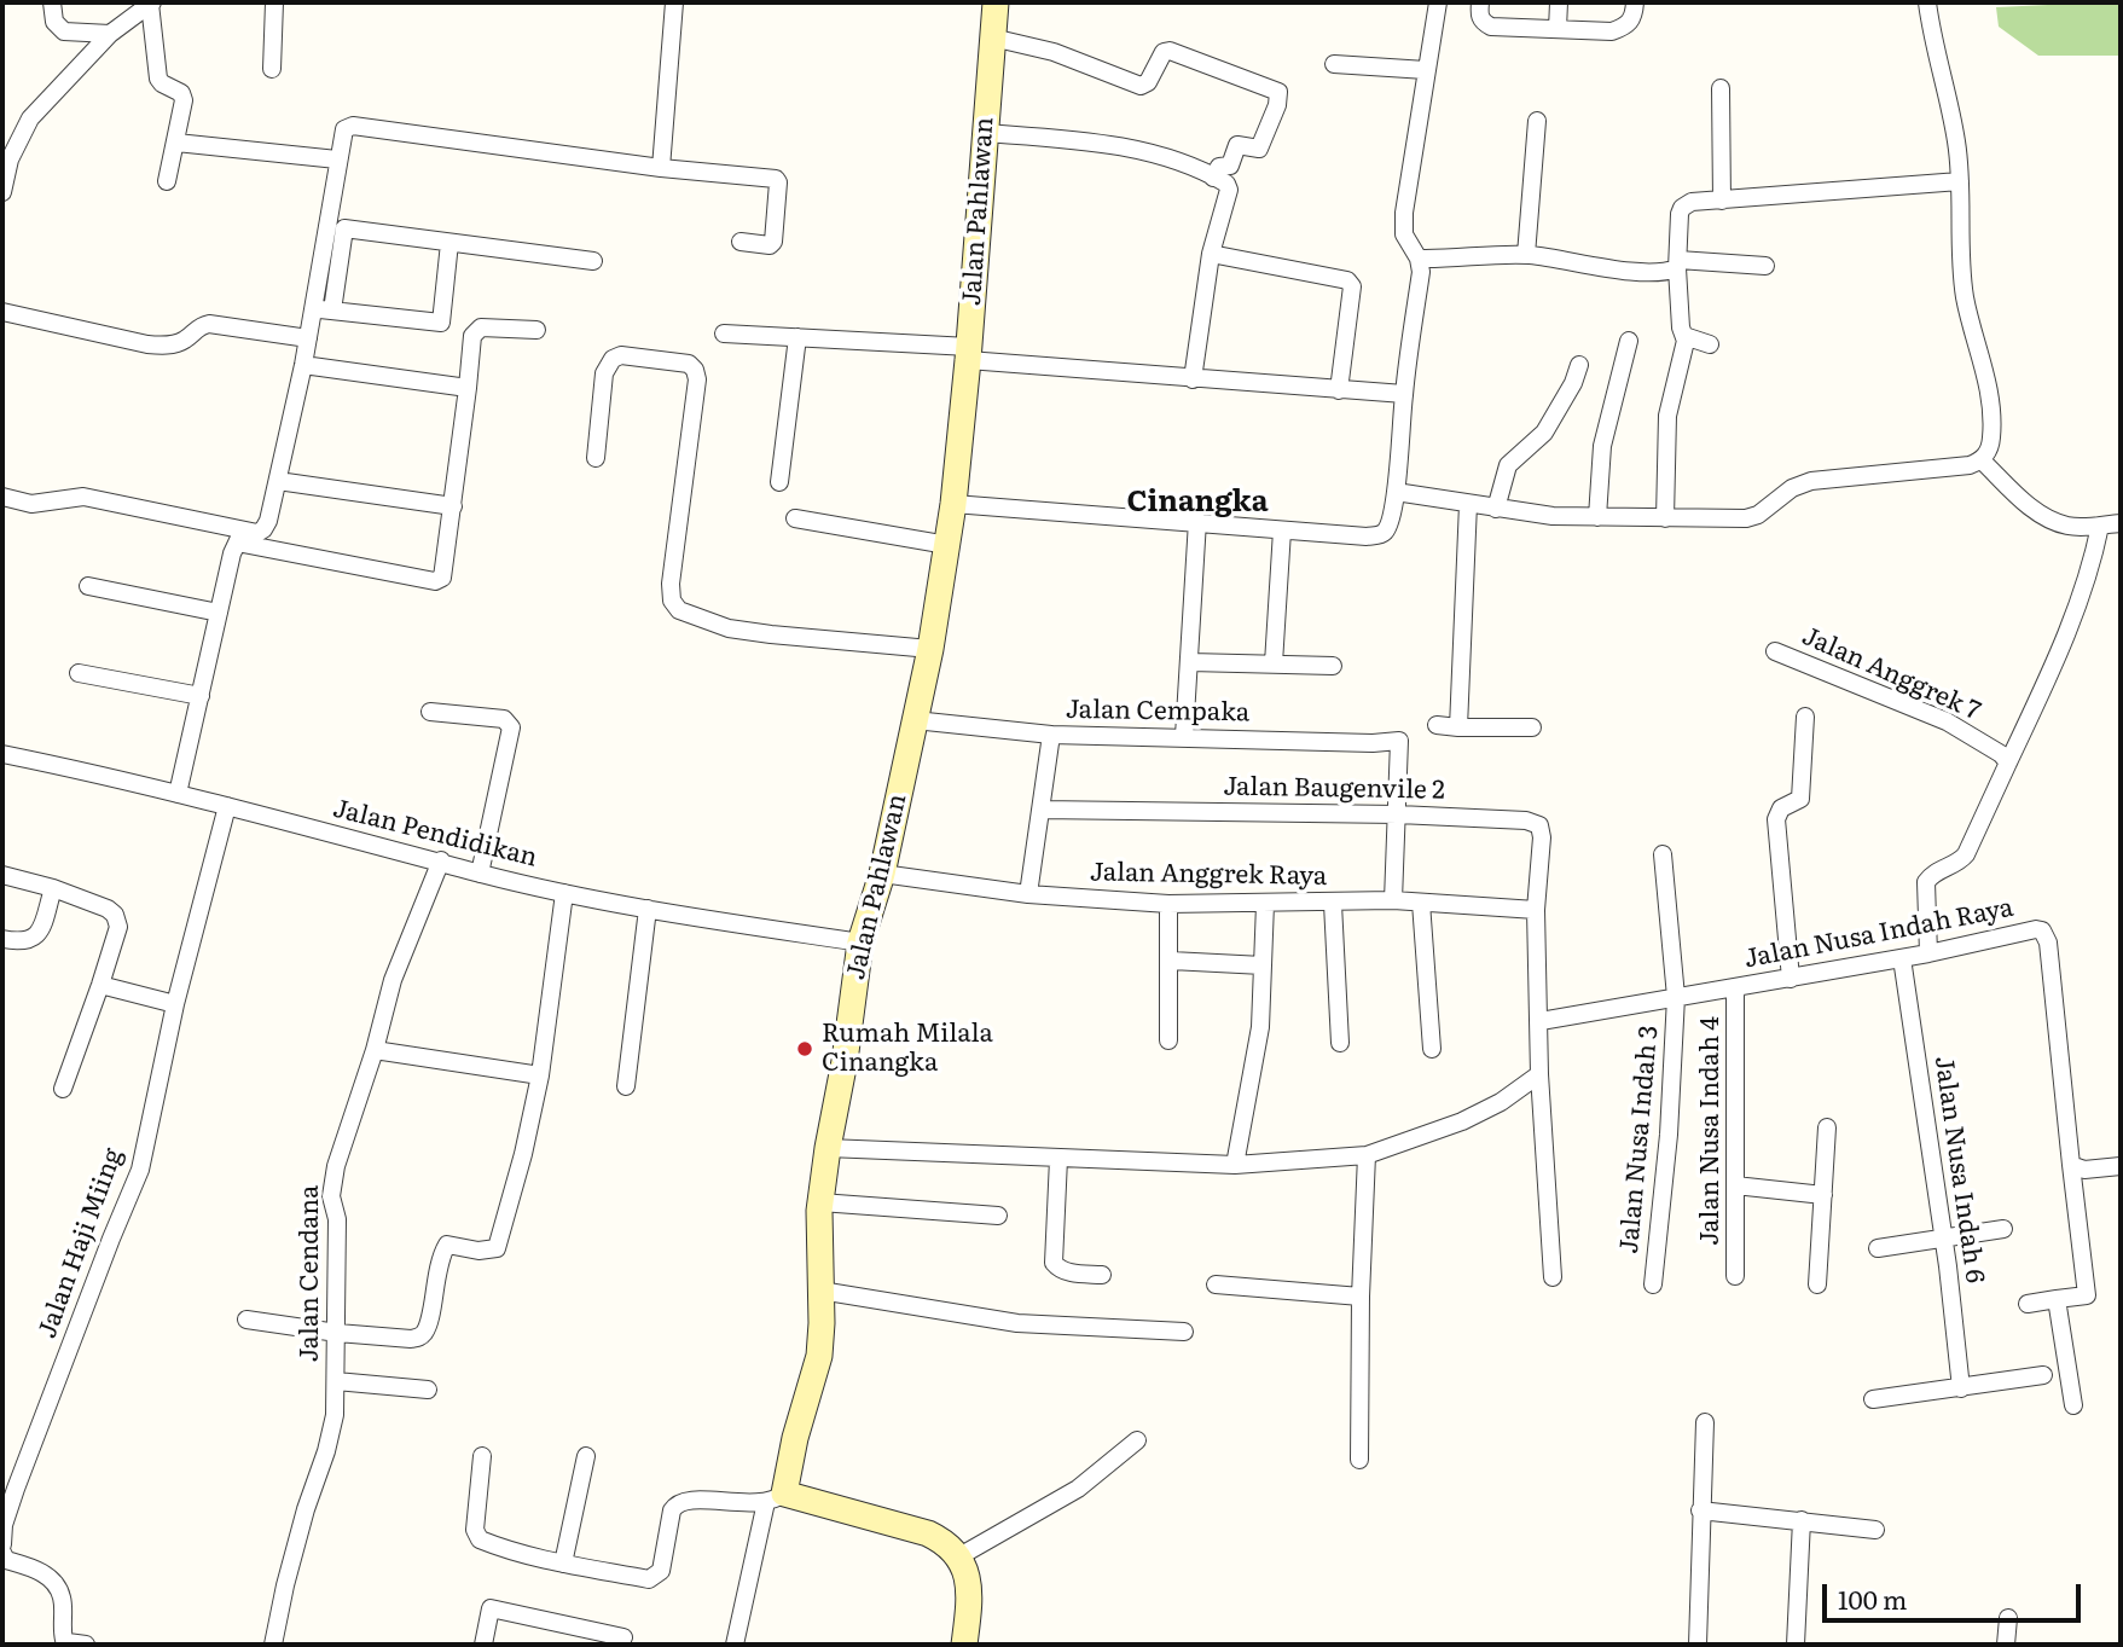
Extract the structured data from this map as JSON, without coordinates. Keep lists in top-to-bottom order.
{
  "streets": {
    "street": [
      "Jalan Pahlawan",
      "Jalan Anggrek 7",
      "Jalan Cempaka",
      "Jalan Baugenvile 2",
      "Jalan Pendidikan",
      "Jalan Anggrek Raya",
      "Jalan Nusa Indah Raya",
      "Jalan Nusa Indah 4",
      "Jalan Nusa Indah 3",
      "Jalan Nusa Indah 6",
      "Jalan Haji Miing",
      "Jalan Cendana"
    ]
  },
  "crossings": [
    ["Jalan Pahlawan", "Jalan Cempaka"],
    ["Jalan Pahlawan", "Jalan Pendidikan"],
    ["Jalan Pahlawan", "Jalan Anggrek Raya"],
    ["Jalan Cempaka", "Jalan Baugenvile 2"],
    ["Jalan Baugenvile 2", "Jalan Anggrek Raya"],
    ["Jalan Pendidikan", "Jalan Haji Miing"],
    ["Jalan Pendidikan", "Jalan Cendana"],
    ["Jalan Nusa Indah Raya", "Jalan Nusa Indah 4"],
    ["Jalan Nusa Indah Raya", "Jalan Nusa Indah 3"],
    ["Jalan Nusa Indah Raya", "Jalan Nusa Indah 6"]
  ],
  "districts": ["Cinangka"],
  "places": ["Rumah Milala Cinangka"],
  "scale_bar": "100 m"
}
